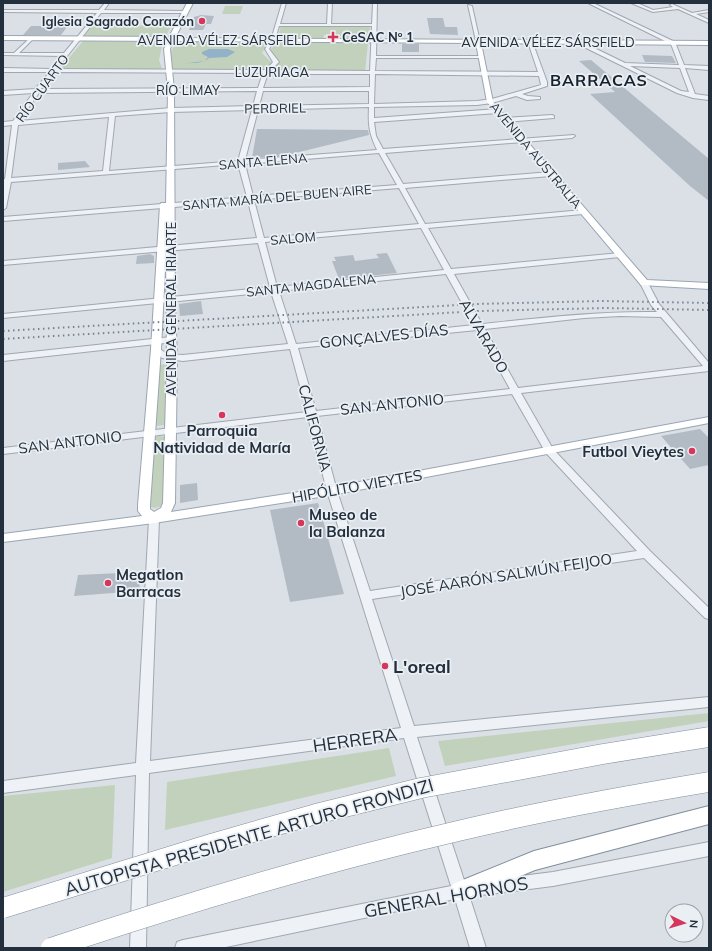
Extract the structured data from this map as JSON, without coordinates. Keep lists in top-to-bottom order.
{
  "streets": {
    "highway": ["AUTOPISTA PRESIDENTE ARTURO FRONDIZI"],
    "main road": [
      "AVENIDA VÉLEZ SÁRSFIELD",
      "AVENIDA AUSTRALIA",
      "AVENIDA GENERAL IRIARTE",
      "HIPÓLITO VIEYTES"
    ],
    "street": [
      "LUZURIAGA",
      "RÍO CUARTO",
      "RÍO LIMAY",
      "PERDRIEL",
      "SANTA ELENA",
      "SANTA MARÍA DEL BUEN AIRE",
      "SALOM",
      "SANTA MAGDALENA",
      "GONÇALVES DÍAS",
      "ALVARADO",
      "SAN ANTONIO",
      "CALIFORNIA",
      "JOSÉ AARÓN SALMÚN FEIJOO",
      "HERRERA",
      "GENERAL HORNOS"
    ]
  },
  "crossings": [
    ["AVENIDA VÉLEZ SÁRSFIELD", "RÍO CUARTO"],
    ["AVENIDA VÉLEZ SÁRSFIELD", "AVENIDA AUSTRALIA"],
    ["AVENIDA VÉLEZ SÁRSFIELD", "AVENIDA GENERAL IRIARTE"],
    ["AVENIDA VÉLEZ SÁRSFIELD", "ALVARADO"],
    ["AVENIDA VÉLEZ SÁRSFIELD", "CALIFORNIA"],
    ["LUZURIAGA", "RÍO CUARTO"],
    ["LUZURIAGA", "PERDRIEL"],
    ["LUZURIAGA", "AVENIDA AUSTRALIA"],
    ["LUZURIAGA", "AVENIDA GENERAL IRIARTE"],
    ["LUZURIAGA", "ALVARADO"],
    ["LUZURIAGA", "CALIFORNIA"],
    ["RÍO CUARTO", "RÍO LIMAY"],
    ["RÍO CUARTO", "PERDRIEL"],
    ["RÍO CUARTO", "SANTA ELENA"],
    ["RÍO LIMAY", "AVENIDA GENERAL IRIARTE"],
    ["RÍO LIMAY", "ALVARADO"],
    ["RÍO LIMAY", "CALIFORNIA"],
    ["PERDRIEL", "AVENIDA AUSTRALIA"],
    ["PERDRIEL", "AVENIDA GENERAL IRIARTE"],
    ["PERDRIEL", "ALVARADO"],
    ["PERDRIEL", "CALIFORNIA"],
    ["AVENIDA AUSTRALIA", "SANTA ELENA"],
    ["AVENIDA AUSTRALIA", "SANTA MARÍA DEL BUEN AIRE"],
    ["AVENIDA AUSTRALIA", "SALOM"],
    ["AVENIDA AUSTRALIA", "SANTA MAGDALENA"],
    ["SANTA ELENA", "AVENIDA GENERAL IRIARTE"],
    ["SANTA ELENA", "ALVARADO"],
    ["SANTA ELENA", "CALIFORNIA"],
    ["SANTA MARÍA DEL BUEN AIRE", "AVENIDA GENERAL IRIARTE"],
    ["SANTA MARÍA DEL BUEN AIRE", "ALVARADO"],
    ["SANTA MARÍA DEL BUEN AIRE", "CALIFORNIA"],
    ["SALOM", "AVENIDA GENERAL IRIARTE"],
    ["SALOM", "ALVARADO"],
    ["SALOM", "CALIFORNIA"],
    ["SANTA MAGDALENA", "AVENIDA GENERAL IRIARTE"],
    ["SANTA MAGDALENA", "ALVARADO"],
    ["SANTA MAGDALENA", "CALIFORNIA"],
    ["AVENIDA GENERAL IRIARTE", "GONÇALVES DÍAS"],
    ["AVENIDA GENERAL IRIARTE", "SAN ANTONIO"],
    ["AVENIDA GENERAL IRIARTE", "HIPÓLITO VIEYTES"],
    ["GONÇALVES DÍAS", "ALVARADO"],
    ["GONÇALVES DÍAS", "CALIFORNIA"],
    ["ALVARADO", "SAN ANTONIO"],
    ["ALVARADO", "HIPÓLITO VIEYTES"],
    ["ALVARADO", "JOSÉ AARÓN SALMÚN FEIJOO"],
    ["SAN ANTONIO", "CALIFORNIA"],
    ["CALIFORNIA", "HIPÓLITO VIEYTES"],
    ["CALIFORNIA", "JOSÉ AARÓN SALMÚN FEIJOO"],
    ["CALIFORNIA", "HERRERA"],
    ["CALIFORNIA", "GENERAL HORNOS"]
  ],
  "districts": ["BARRACAS"],
  "places": {
    "other": [
      "Iglesia Sagrado Corazón",
      "Parroquia Natividad de María",
      "Futbol Vieytes",
      "Museo de la Balanza",
      "Megatlon Barracas",
      "L'oreal"
    ],
    "health": ["CeSAC Nº 1"]
  },
  "north": "right"
}
